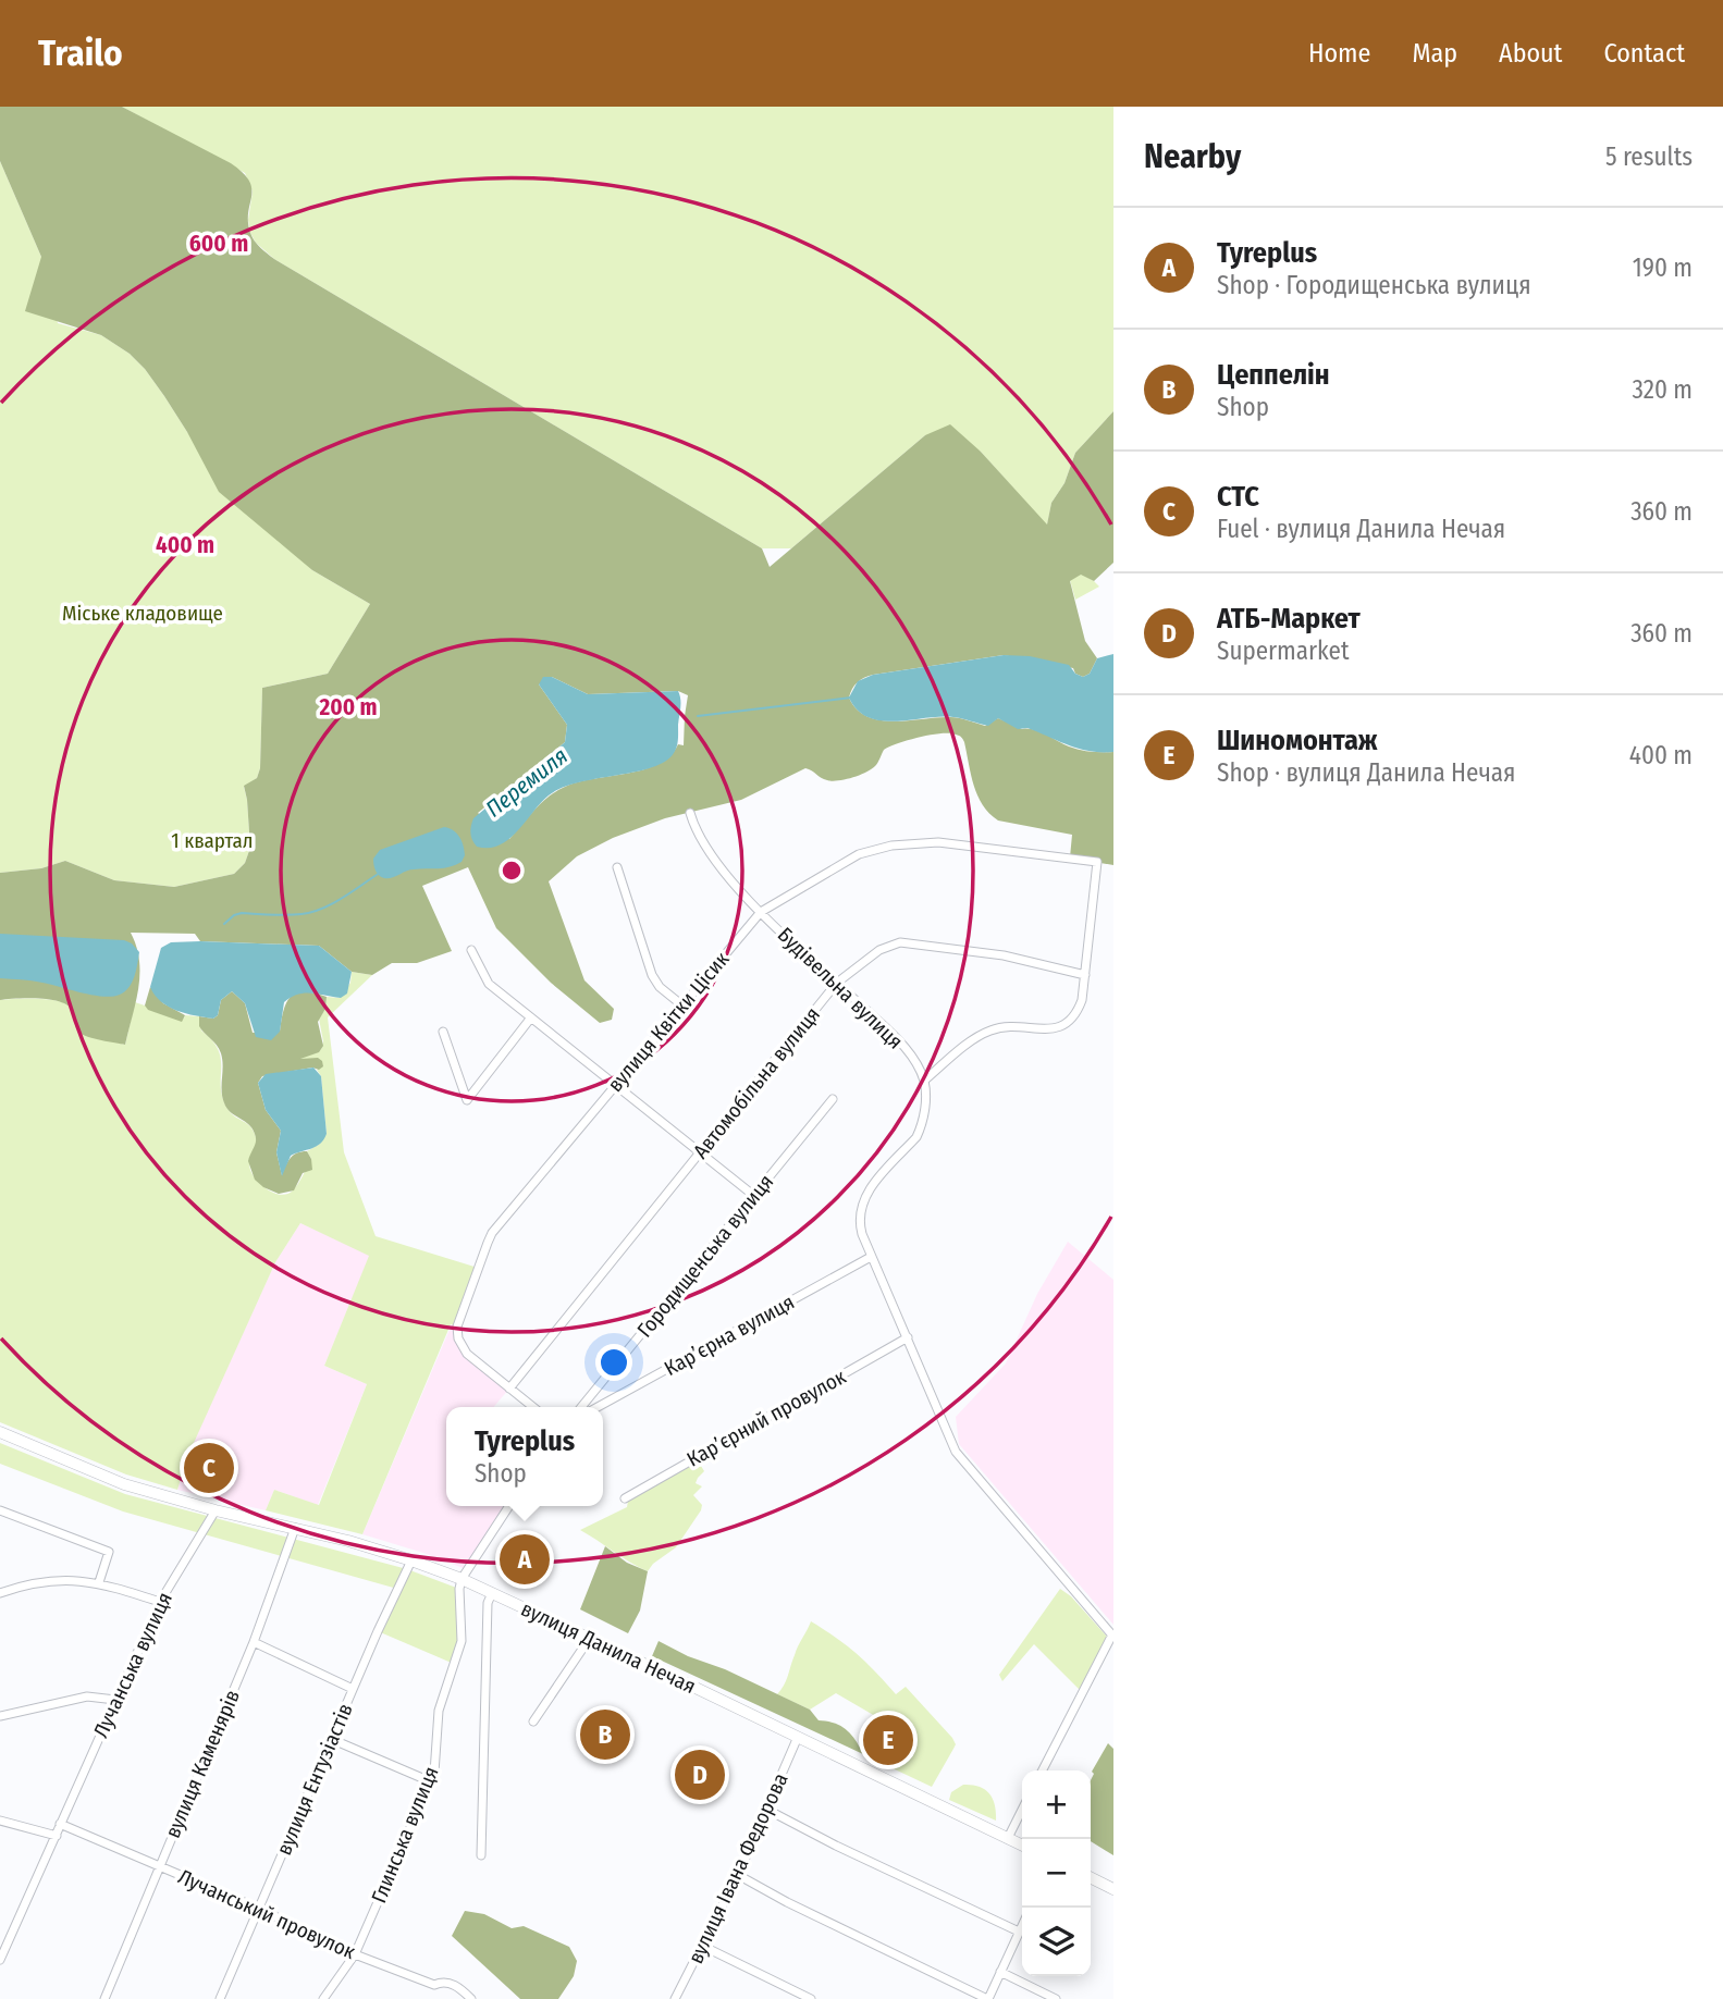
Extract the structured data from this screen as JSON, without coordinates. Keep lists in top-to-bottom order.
{
  "streets": {
    "main road": ["вулиця Данила Нечая"],
    "street": [
      "Будівельна вулиця",
      "вулиця Квітки Цісик",
      "Автомобільна вулиця",
      "Городищенська вулиця",
      "Карʼєрна вулиця",
      "Карʼєрний провулок",
      "Лучанська вулиця",
      "вулиця Каменярів",
      "вулиця Ентузіастів",
      "Глинська вулиця",
      "вулиця Івана Федорова",
      "Лучанський провулок"
    ]
  },
  "crossings": [
    ["Будівельна вулиця", "вулиця Квітки Цісик"],
    ["Будівельна вулиця", "Автомобільна вулиця"],
    ["вулиця Квітки Цісик", "Автомобільна вулиця"],
    ["вулиця Данила Нечая", "Лучанська вулиця"],
    ["вулиця Данила Нечая", "вулиця Каменярів"],
    ["вулиця Данила Нечая", "вулиця Ентузіастів"],
    ["вулиця Данила Нечая", "Глинська вулиця"],
    ["вулиця Данила Нечая", "вулиця Івана Федорова"],
    ["Лучанська вулиця", "Лучанський провулок"],
    ["вулиця Каменярів", "Лучанський провулок"],
    ["вулиця Ентузіастів", "Лучанський провулок"],
    ["Глинська вулиця", "Лучанський провулок"]
  ],
  "water": ["Перемиля"],
  "parks": ["Міське кладовище", "1 квартал"],
  "page": {
    "header": "Trailo",
    "nav": [
      "Home",
      "Map",
      "About",
      "Contact"
    ],
    "heading": ["Nearby", "5 results"],
    "list": [
      {
        "mark": "A",
        "name": "Tyreplus",
        "note": "Shop · Городищенська вулиця",
        "value": "190 m"
      },
      {
        "mark": "B",
        "name": "Цеппелін",
        "note": "Shop",
        "value": "320 m"
      },
      {
        "mark": "C",
        "name": "СТС",
        "note": "Fuel · вулиця Данила Нечая",
        "value": "360 m"
      },
      {
        "mark": "D",
        "name": "АТБ-Маркет",
        "note": "Supermarket",
        "value": "360 m"
      },
      {
        "mark": "E",
        "name": "Шиномонтаж",
        "note": "Shop · вулиця Данила Нечая",
        "value": "400 m"
      }
    ],
    "popup": ["Tyreplus", "Shop"],
    "pins": [
      "C",
      "A",
      "B",
      "E",
      "D"
    ],
    "map_buttons": ["+", "−"]
  },
  "rings": ["600 m", "400 m", "200 m"]
}
